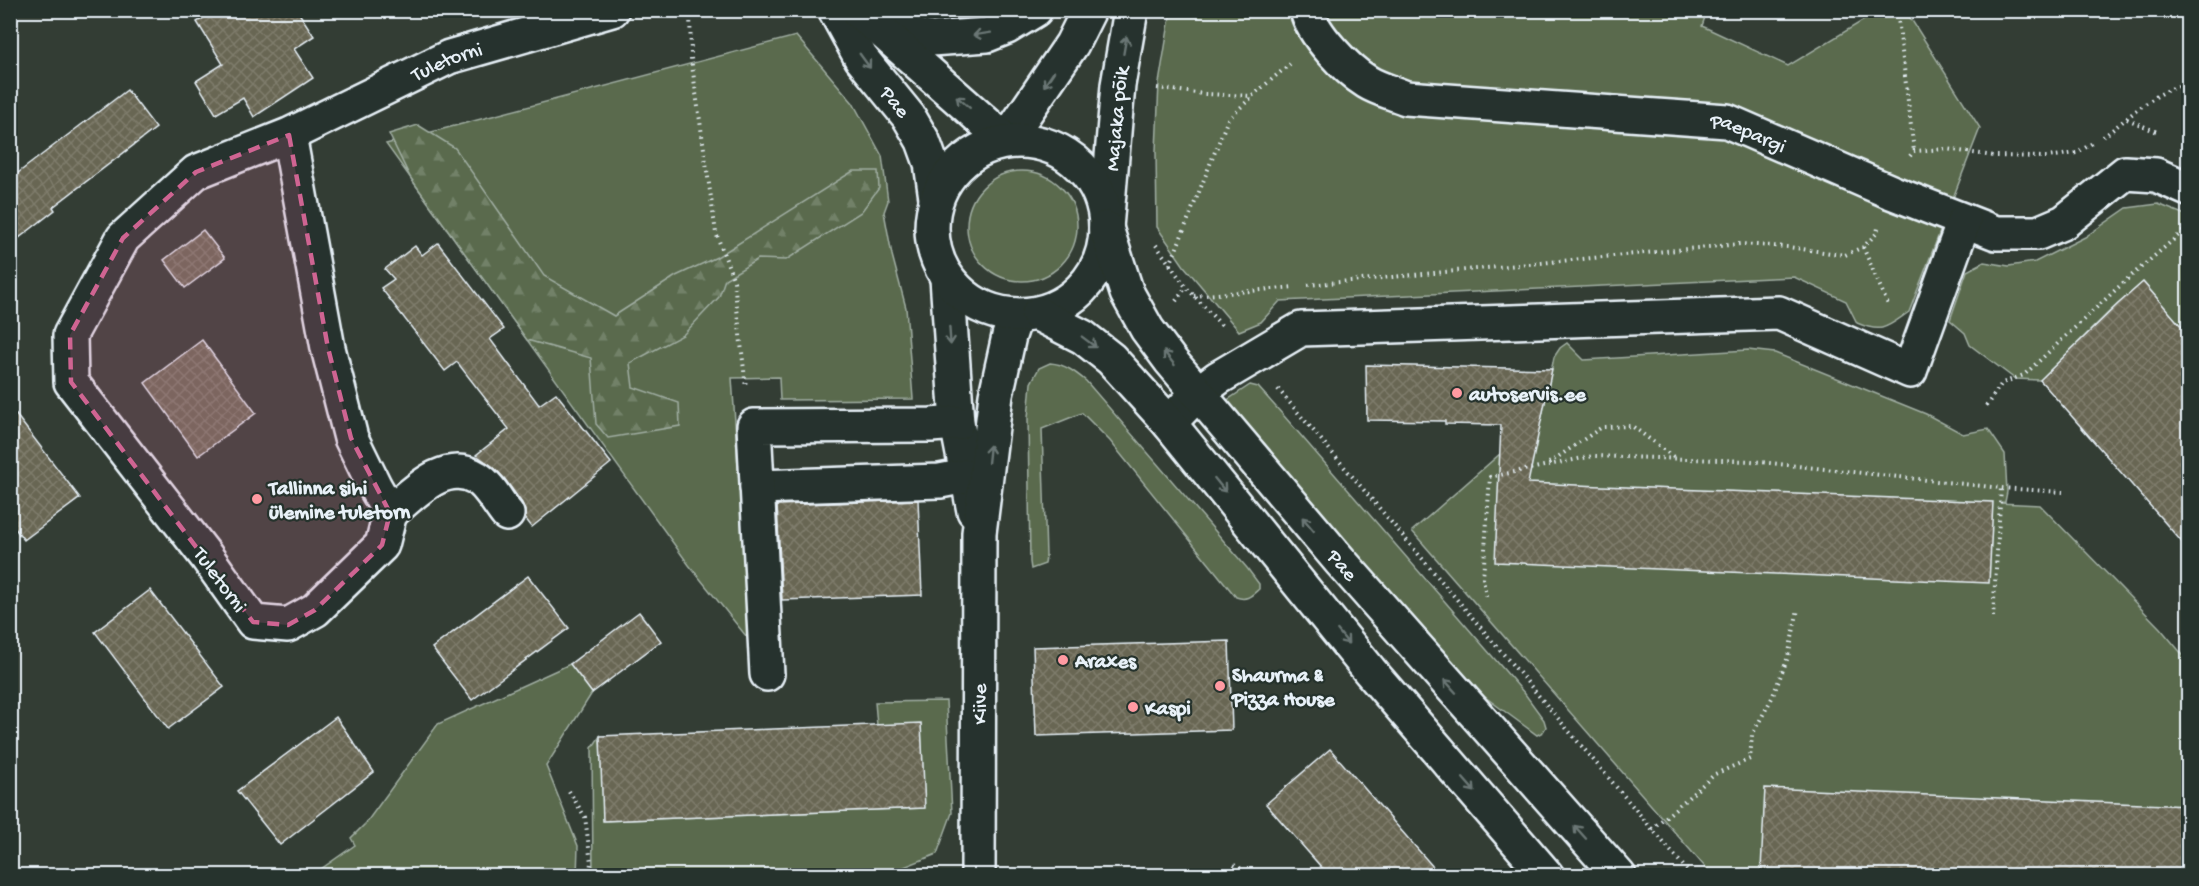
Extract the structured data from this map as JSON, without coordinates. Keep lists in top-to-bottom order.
{
  "streets": {
    "street": [
      "Tuletorni",
      "Pae",
      "Majaka põik",
      "Paepargi",
      "Kiive"
    ]
  },
  "crossings": [
    ["Pae", "Majaka põik"],
    ["Pae", "Kiive"],
    ["Majaka põik", "Kiive"]
  ],
  "one_way": ["Majaka põik"],
  "places": [
    "autoservis.ee",
    "Tallinna sihi ülemine tuletorn",
    "Araxes",
    "Shaurma & Pizza House",
    "Kaspi"
  ]
}
